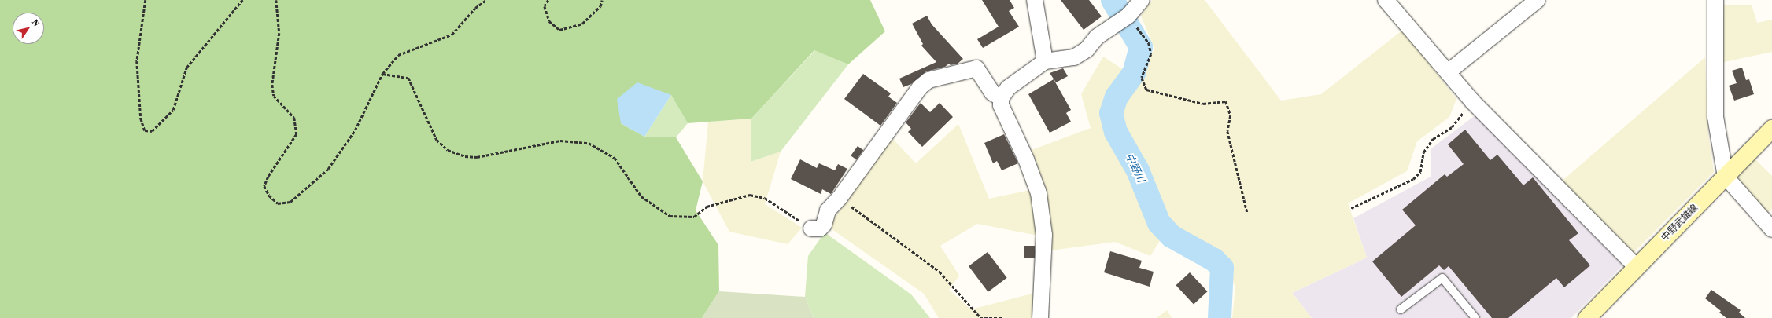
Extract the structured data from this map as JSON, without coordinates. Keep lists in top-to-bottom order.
{
  "streets": {
    "main road": ["中野武雄線"]
  },
  "water": ["中野川"],
  "north": "top right"
}
